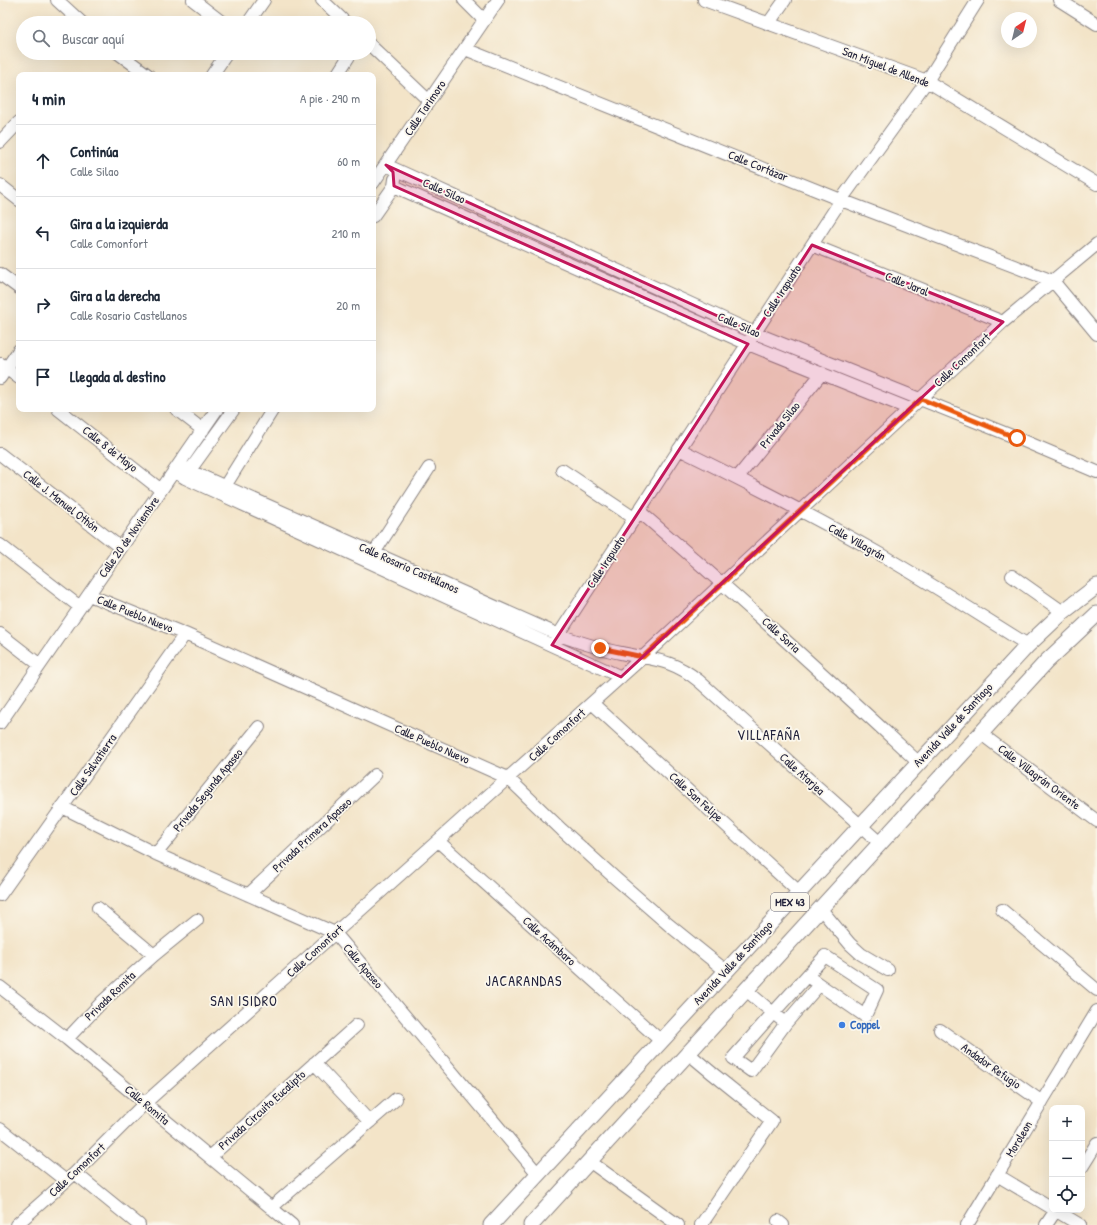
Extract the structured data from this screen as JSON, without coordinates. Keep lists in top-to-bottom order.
{
  "streets": {
    "main road": ["Avenida Valle de Santiago", "MEX 43"],
    "street": [
      "San Miguel de Allende",
      "Calle Tarimoro",
      "Calle Cortázar",
      "Calle Silao",
      "Calle Jaral",
      "Calle Irapuato",
      "Calle Comonfort",
      "Privada Silao",
      "Calle 8 de Mayo",
      "Calle J. Manuel Othón",
      "Calle 20 de Noviembre",
      "Calle Villagrán",
      "Calle Rosario Castellanos",
      "Calle Pueblo Nuevo",
      "Calle Soria",
      "Calle Salvatierra",
      "Calle Atarjea",
      "Calle Villagrán Oriente",
      "Privada Segunda Apaseo",
      "Calle San Felipe",
      "Privada Primera Apaseo",
      "Calle Acámbaro",
      "Calle Apaseo",
      "Privada Romita",
      "Andador Refugio",
      "Calle Romita",
      "Privada Circuito Eucalipto",
      "Moroleon"
    ]
  },
  "crossings": [
    ["San Miguel de Allende", "Calle Irapuato"],
    ["Calle Tarimoro", "Calle Cortázar"],
    ["Calle Tarimoro", "Calle Silao"],
    ["Calle Cortázar", "Calle Irapuato"],
    ["Calle Cortázar", "Calle Comonfort"],
    ["Calle Silao", "Calle Irapuato"],
    ["Calle Silao", "Calle Comonfort"],
    ["Calle Silao", "Privada Silao"],
    ["Calle Jaral", "Calle Irapuato"],
    ["Calle Jaral", "Calle Comonfort"],
    ["Calle Irapuato", "Calle Villagrán"],
    ["Calle Irapuato", "Calle Rosario Castellanos"],
    ["Calle Irapuato", "Calle Soria"],
    ["Calle Comonfort", "Calle Villagrán"],
    ["Calle Comonfort", "Calle Rosario Castellanos"],
    ["Calle Comonfort", "Calle Pueblo Nuevo"],
    ["Calle Comonfort", "Calle Soria"],
    ["Calle Comonfort", "Calle Atarjea"],
    ["Calle Comonfort", "Calle San Felipe"],
    ["Calle Comonfort", "Calle Acámbaro"],
    ["Calle Comonfort", "Calle Apaseo"],
    ["Calle Comonfort", "Calle Romita"],
    ["Privada Silao", "Calle Villagrán"],
    ["Calle 8 de Mayo", "Calle 20 de Noviembre"],
    ["Calle J. Manuel Othón", "Calle 20 de Noviembre"],
    ["Calle 20 de Noviembre", "Calle Rosario Castellanos"],
    ["Calle 20 de Noviembre", "Calle Pueblo Nuevo"],
    ["Calle Villagrán", "Avenida Valle de Santiago"],
    ["Calle Rosario Castellanos", "Calle Atarjea"],
    ["Calle Pueblo Nuevo", "Avenida Valle de Santiago"],
    ["Calle Pueblo Nuevo", "Calle Salvatierra"],
    ["Calle Soria", "Avenida Valle de Santiago"],
    ["Avenida Valle de Santiago", "Calle Atarjea"],
    ["Avenida Valle de Santiago", "Calle Villagrán Oriente"],
    ["Avenida Valle de Santiago", "Calle San Felipe"],
    ["Avenida Valle de Santiago", "Calle Acámbaro"],
    ["Avenida Valle de Santiago", "Calle Apaseo"],
    ["Calle Salvatierra", "Calle Apaseo"],
    ["Privada Segunda Apaseo", "Calle Apaseo"],
    ["Privada Primera Apaseo", "Calle Apaseo"],
    ["Privada Romita", "Calle Romita"],
    ["Andador Refugio", "Moroleon"],
    ["Calle Romita", "Privada Circuito Eucalipto"]
  ],
  "districts": ["VILLAFAÑA", "JACARANDAS", "SAN ISIDRO"],
  "places": ["Coppel"],
  "north": "top right",
  "page": {
    "search": "Buscar aquí",
    "heading": ["4 min", "A pie · 290 m"],
    "list": [
      ["Continúa", "Calle Silao", "60 m"],
      ["Gira a la izquierda", "Calle Comonfort", "210 m"],
      ["Gira a la derecha", "Calle Rosario Castellanos", "20 m"],
      "Llegada al destino"
    ],
    "map_buttons": ["+", "−"]
  }
}
